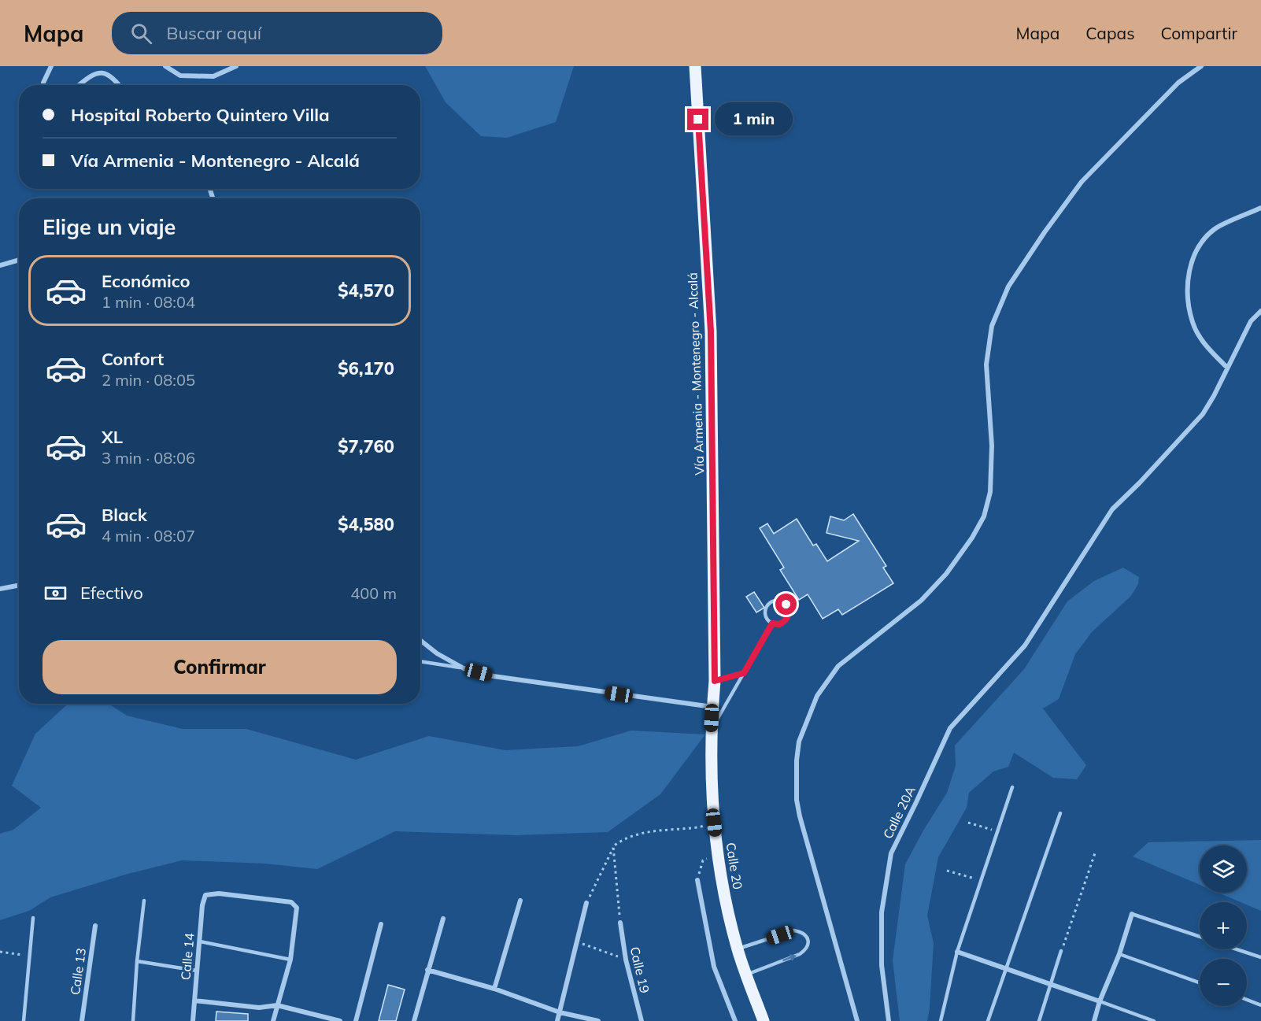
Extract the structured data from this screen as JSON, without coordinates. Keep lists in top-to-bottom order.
{
  "streets": {
    "main road": ["Vía Armenia - Montenegro - Alcalá", "Calle 20"],
    "street": [
      "Calle 20A",
      "Calle 14",
      "Calle 19",
      "Calle 13"
    ]
  },
  "crossings": [
    ["Vía Armenia - Montenegro - Alcalá", "Calle 20"]
  ],
  "page": {
    "header": "Mapa",
    "search": "Buscar aquí",
    "nav": ["Mapa", "Capas", "Compartir"],
    "banner": ["Hospital Roberto Quintero Villa", "Vía Armenia - Montenegro - Alcalá"],
    "bubble": "1 min",
    "heading": "Elige un viaje",
    "list": [
      {
        "name": "Económico",
        "note": "1 min · 08:04",
        "value": "$4,570"
      },
      {
        "name": "Confort",
        "note": "2 min · 08:05",
        "value": "$6,170"
      },
      {
        "name": "XL",
        "note": "3 min · 08:06",
        "value": "$7,760"
      },
      {
        "name": "Black",
        "note": "4 min · 08:07",
        "value": "$4,580"
      }
    ],
    "pay": ["Efectivo", "400 m"],
    "buttons": "Confirmar",
    "map_buttons": ["+", "−"]
  }
}
